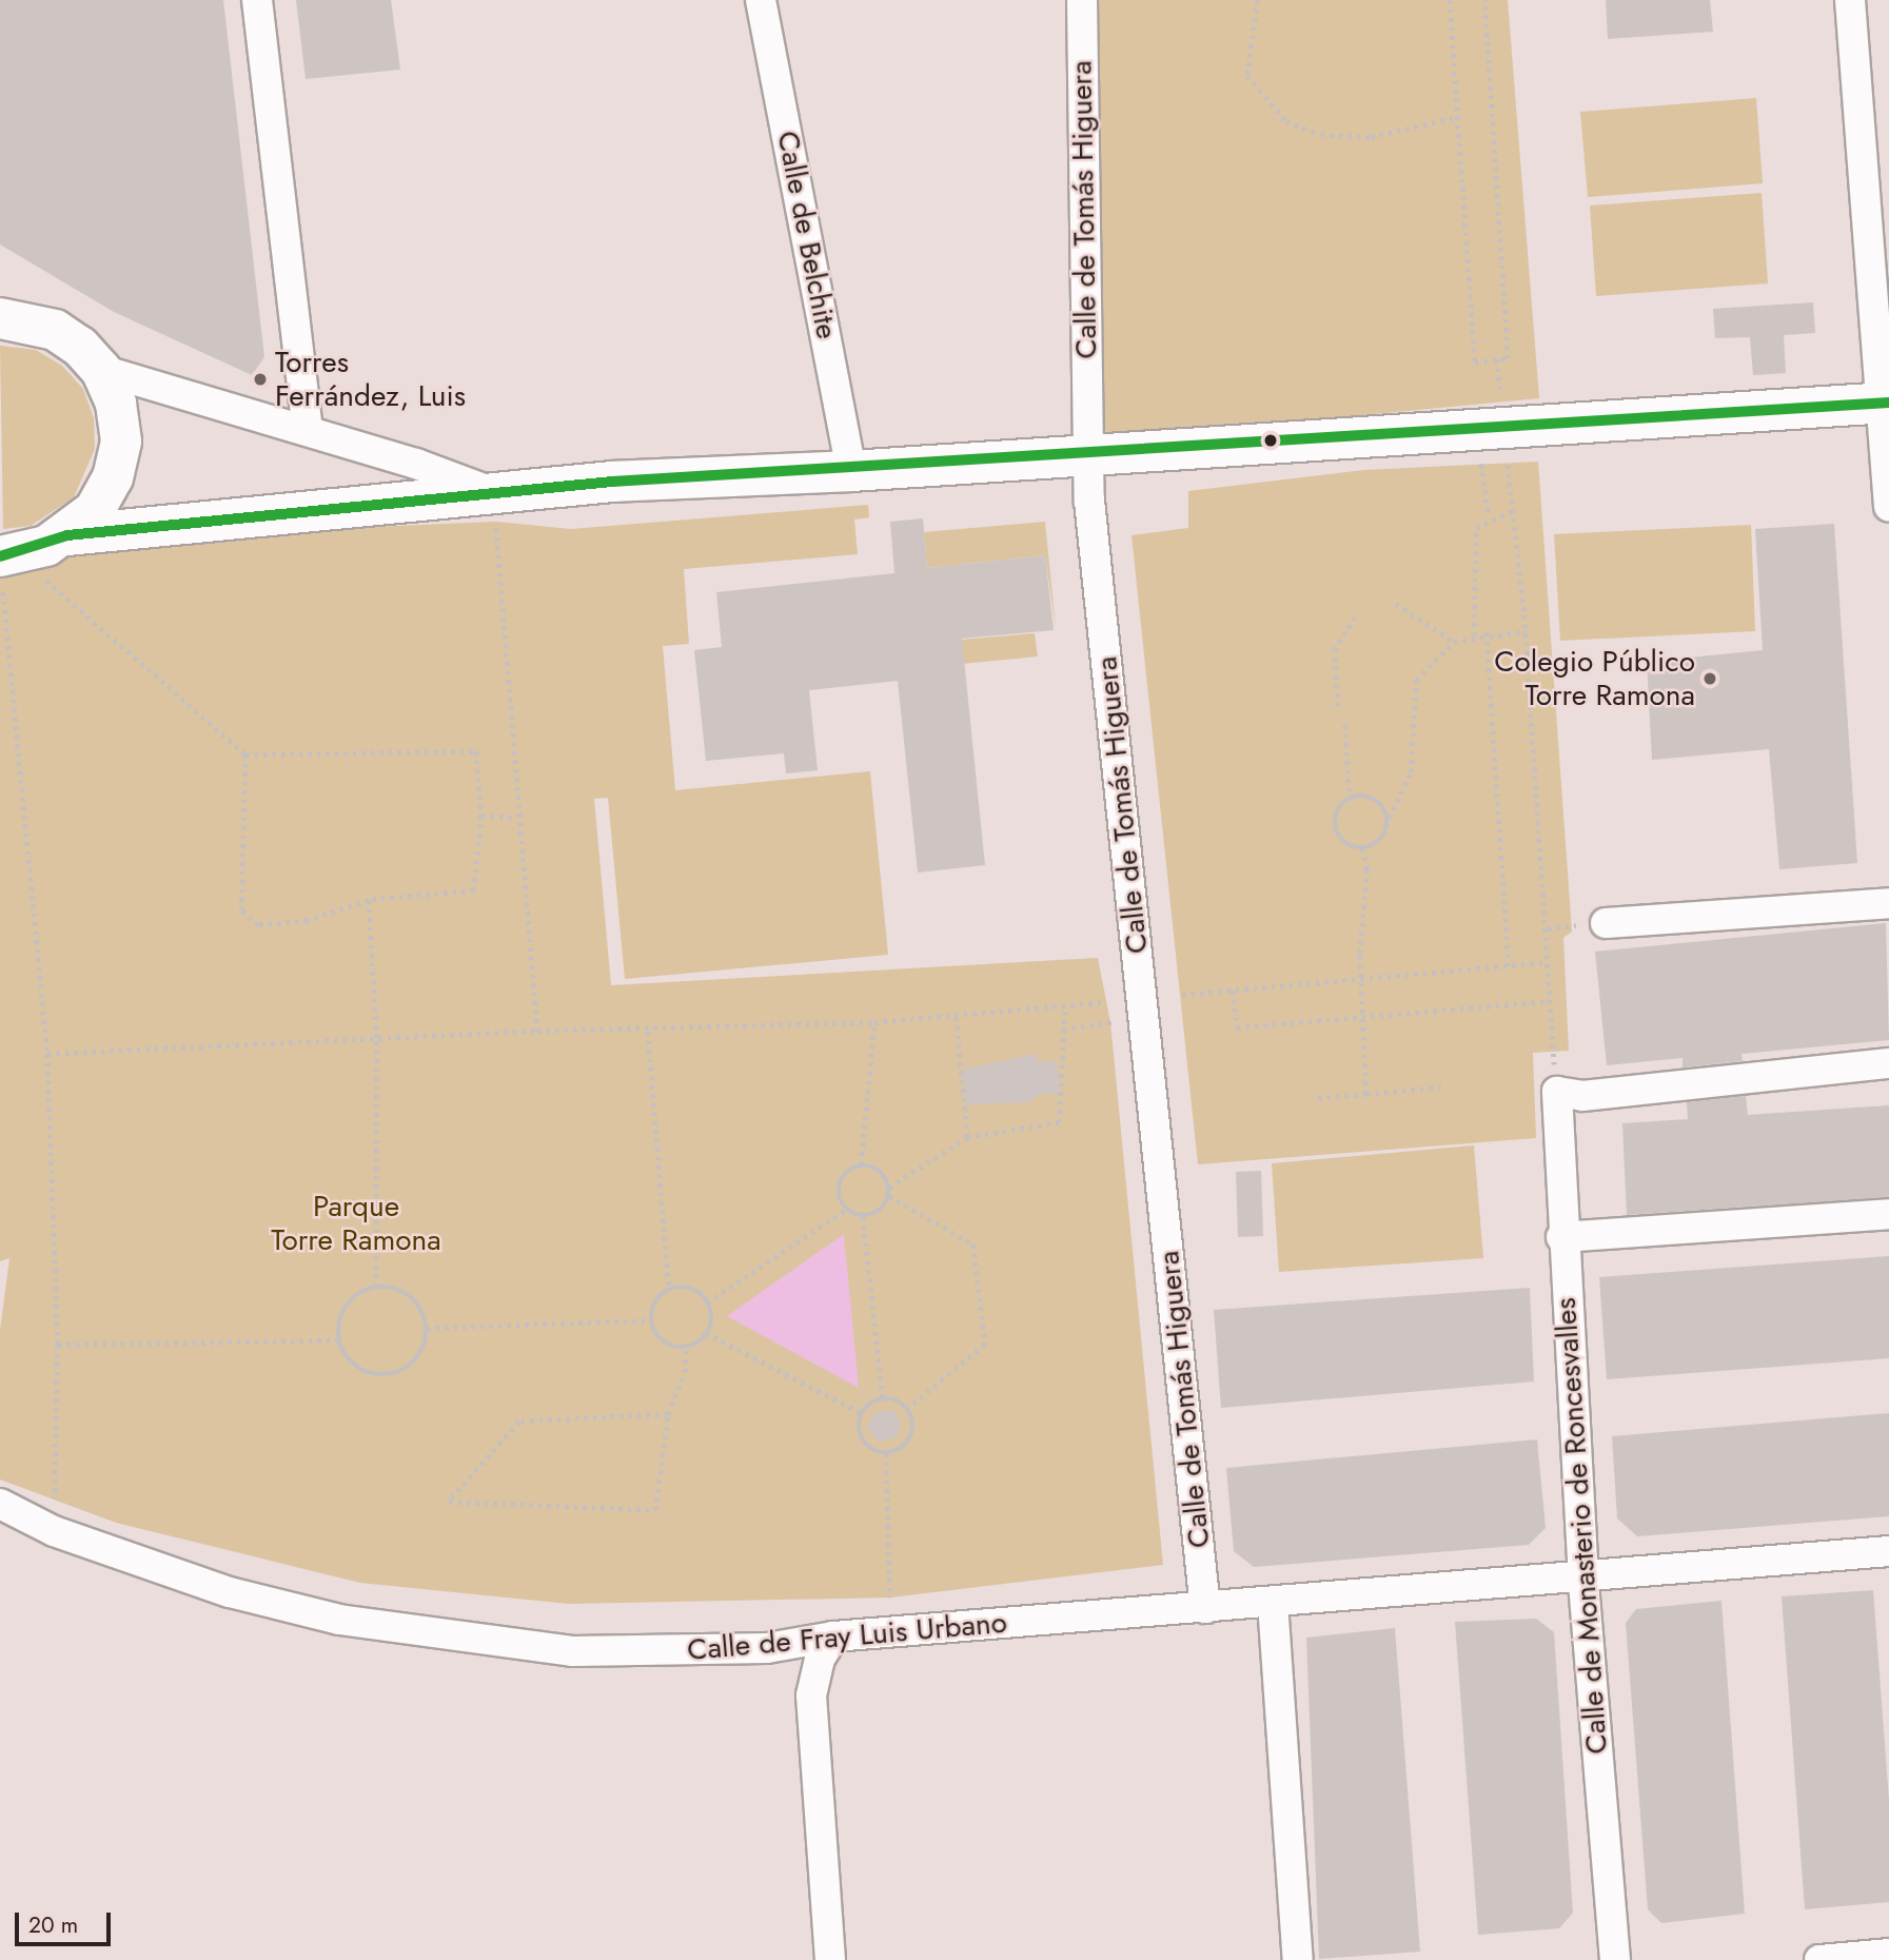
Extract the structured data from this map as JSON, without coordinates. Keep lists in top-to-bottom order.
{
  "streets": {
    "street": [
      "Calle de Tomás Higuera",
      "Calle de Belchite",
      "Calle de Monasterio de Roncesvalles",
      "Calle de Fray Luis Urbano"
    ]
  },
  "crossings": [
    ["Calle de Tomás Higuera", "Calle de Fray Luis Urbano"],
    ["Calle de Monasterio de Roncesvalles", "Calle de Fray Luis Urbano"]
  ],
  "parks": ["Parque Torre Ramona"],
  "places": ["Torres Ferrández, Luis", "Colegio Público Torre Ramona"],
  "scale_bar": "20 m"
}
